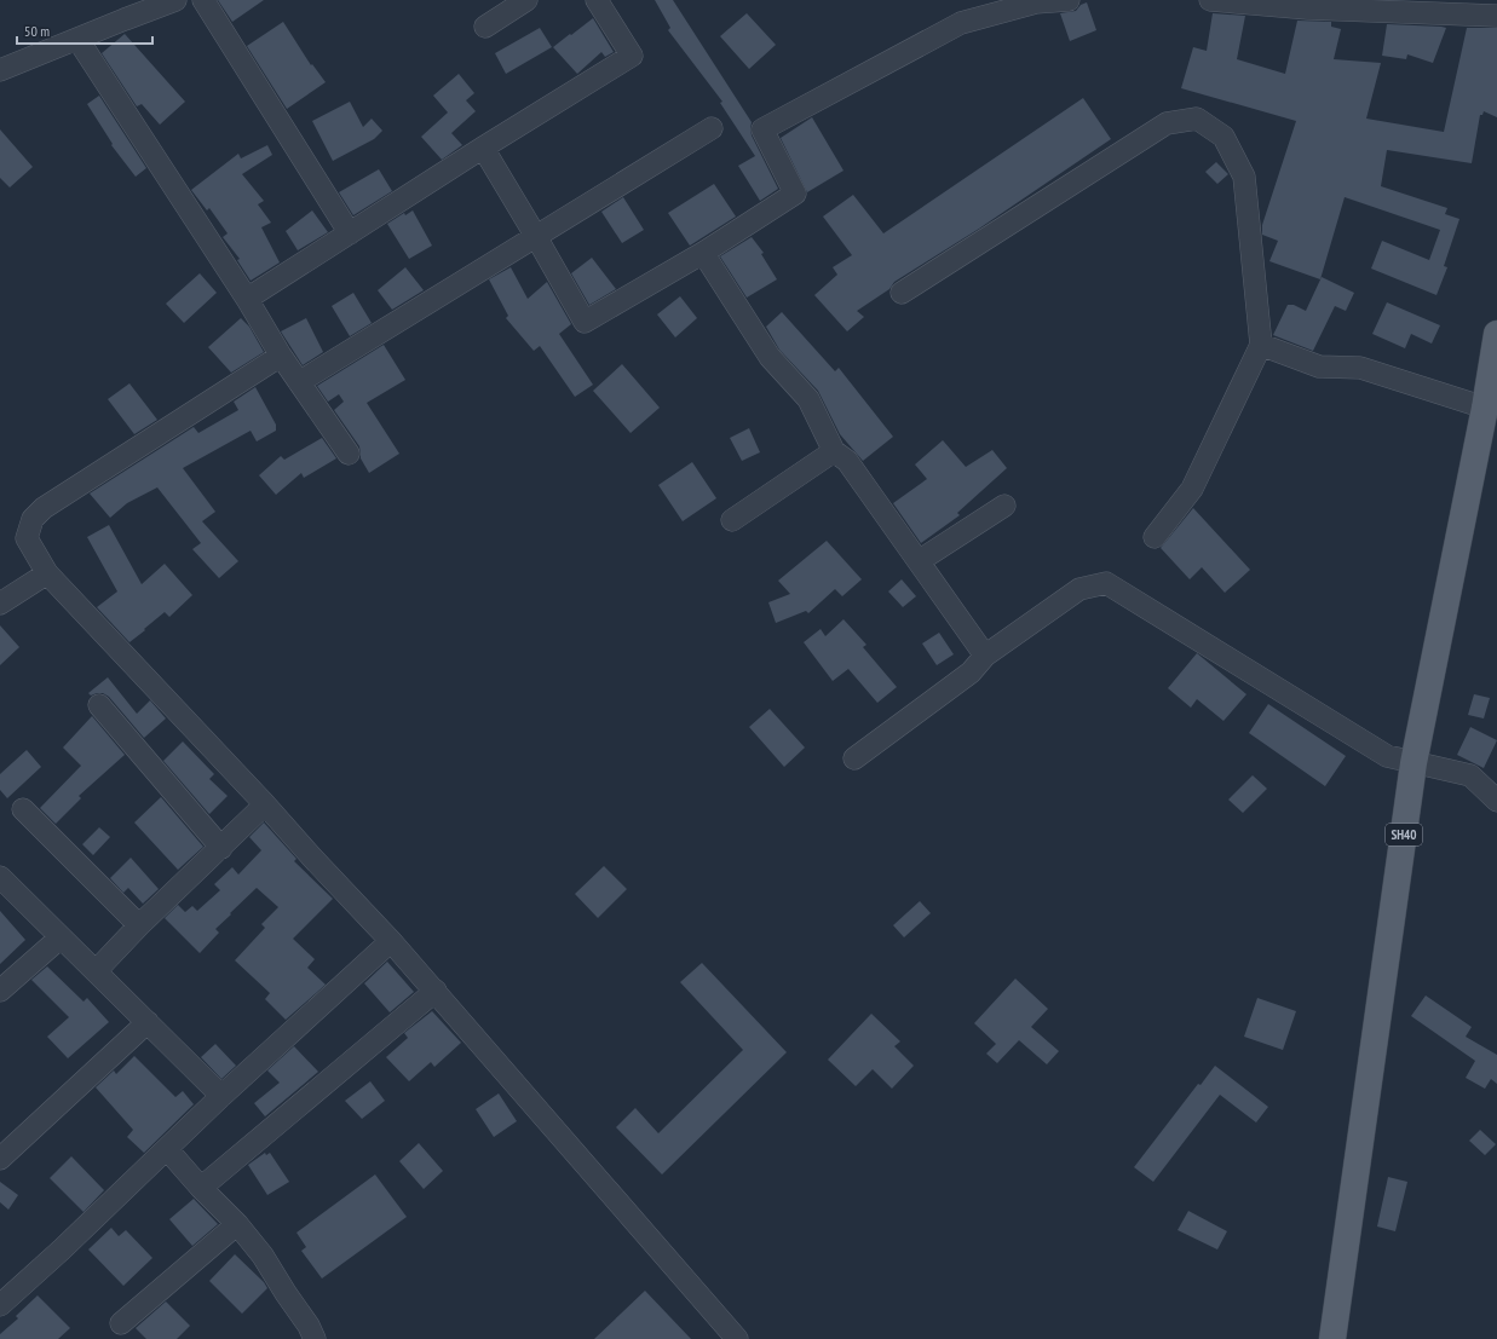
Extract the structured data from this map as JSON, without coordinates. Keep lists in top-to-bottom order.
{
  "streets": {
    "main road": ["SH40"]
  },
  "scale_bar": "50 m"
}
